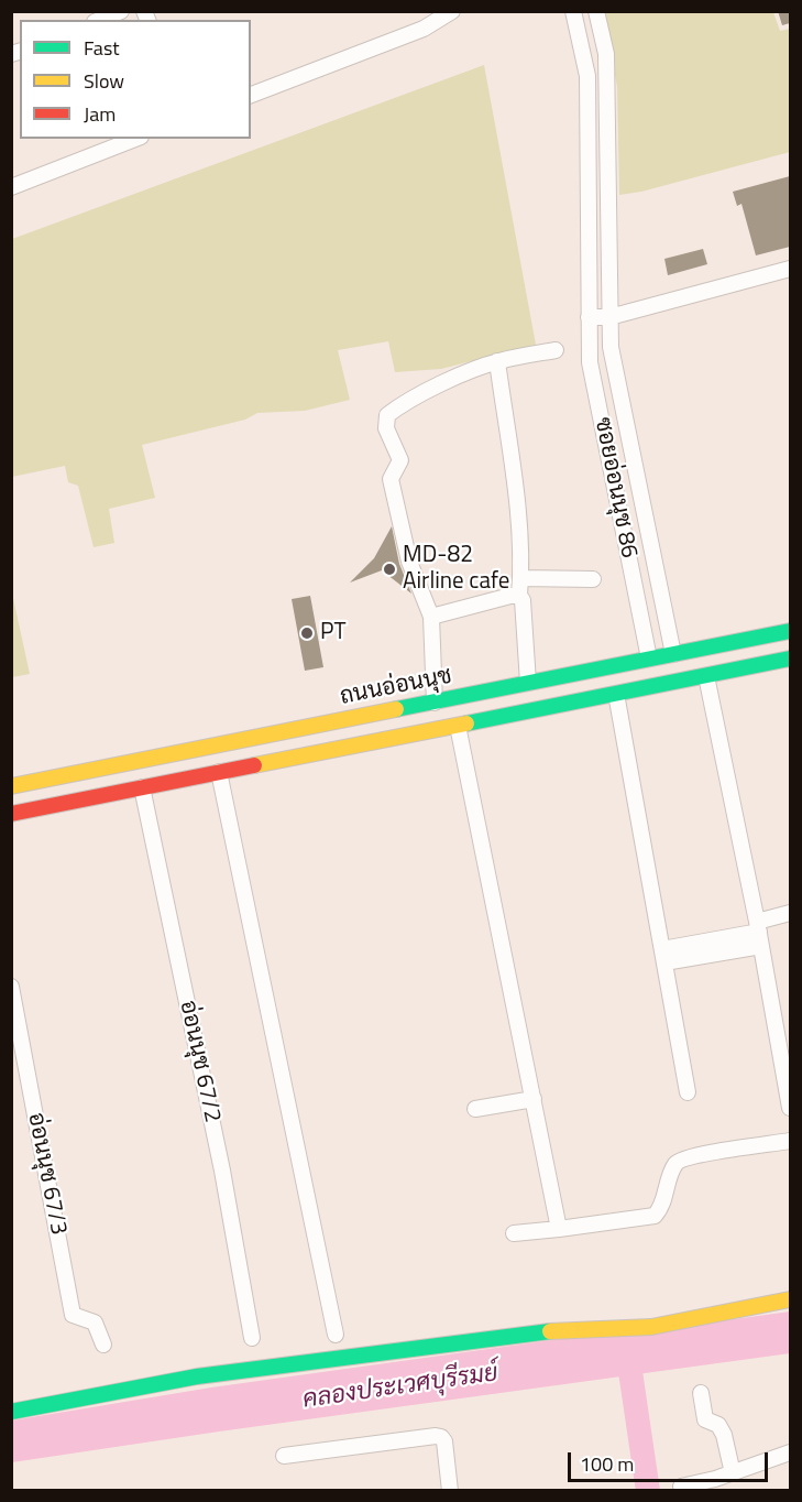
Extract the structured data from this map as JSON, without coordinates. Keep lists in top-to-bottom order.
{
  "streets": {
    "main road": ["ถนนอ่อนนุช"],
    "street": ["ซอยอ่อนนุช 86", "อ่อนนุช 67/2", "อ่อนนุช 67/3"]
  },
  "crossings": [
    ["ซอยอ่อนนุช 86", "ถนนอ่อนนุช"]
  ],
  "water": ["คลองประเวศบุรีรมย์"],
  "places": ["MD-82 Airline cafe", "PT"],
  "legend": ["Fast", "Slow", "Jam"],
  "scale_bar": "100 m"
}
